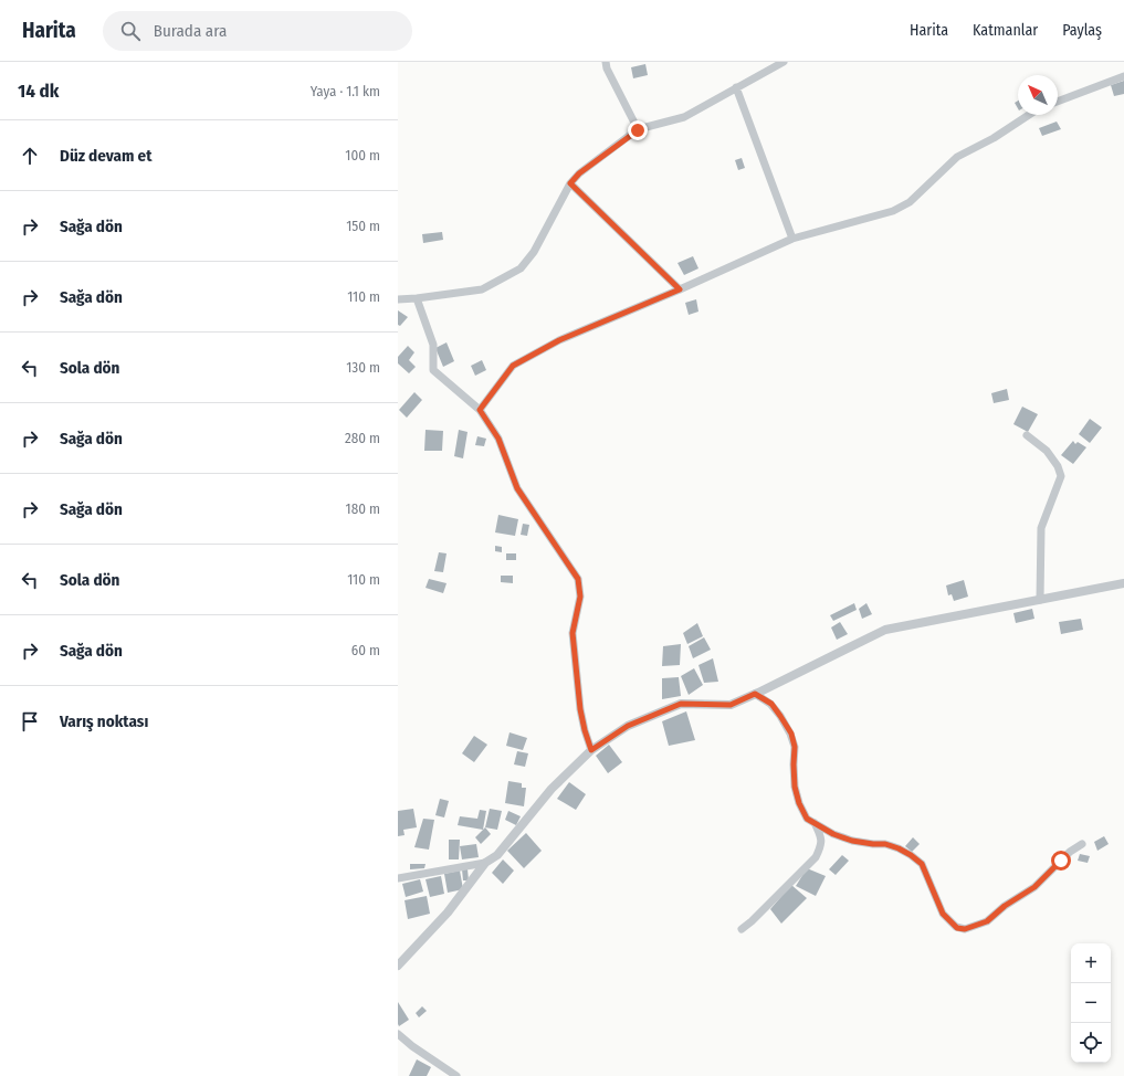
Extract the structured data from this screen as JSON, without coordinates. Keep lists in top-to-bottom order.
{
  "north": "top left",
  "page": {
    "header": "Harita",
    "search": "Burada ara",
    "nav": ["Harita", "Katmanlar", "Paylaş"],
    "heading": ["14 dk", "Yaya · 1.1 km"],
    "list": [
      ["Düz devam et", "100 m"],
      ["Sağa dön", "150 m"],
      ["Sağa dön", "110 m"],
      ["Sola dön", "130 m"],
      ["Sağa dön", "280 m"],
      ["Sağa dön", "180 m"],
      ["Sola dön", "110 m"],
      ["Sağa dön", "60 m"],
      "Varış noktası"
    ],
    "map_buttons": ["+", "−"]
  }
}
